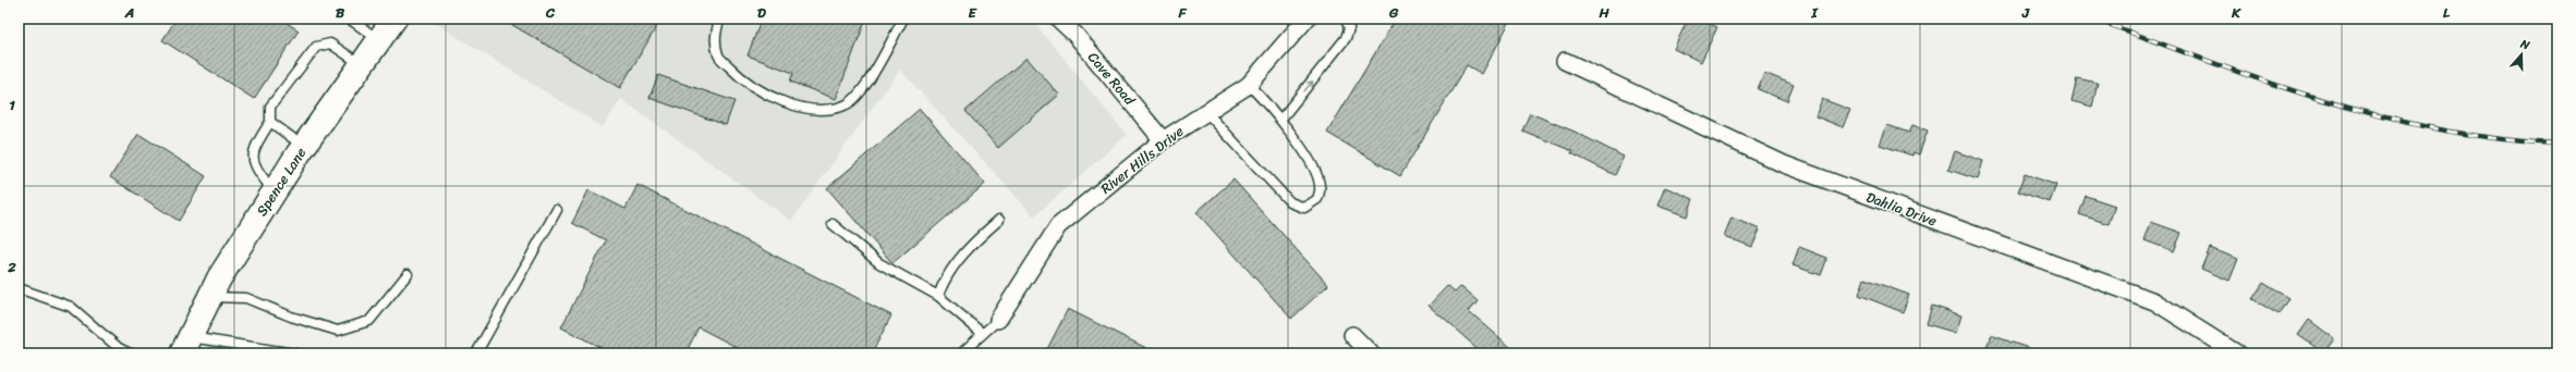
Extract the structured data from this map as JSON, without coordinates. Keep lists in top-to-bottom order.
{
  "streets": {
    "main road": ["Spence Lane"],
    "street": ["Cave Road", "River Hills Drive", "Dahlia Drive"]
  },
  "crossings": [
    ["Cave Road", "River Hills Drive"]
  ],
  "north": "top",
  "grid": {
    "columns": [
      "A",
      "B",
      "C",
      "D",
      "E",
      "F",
      "G",
      "H",
      "I",
      "J",
      "K",
      "L"
    ],
    "rows": ["1", "2"]
  }
}
